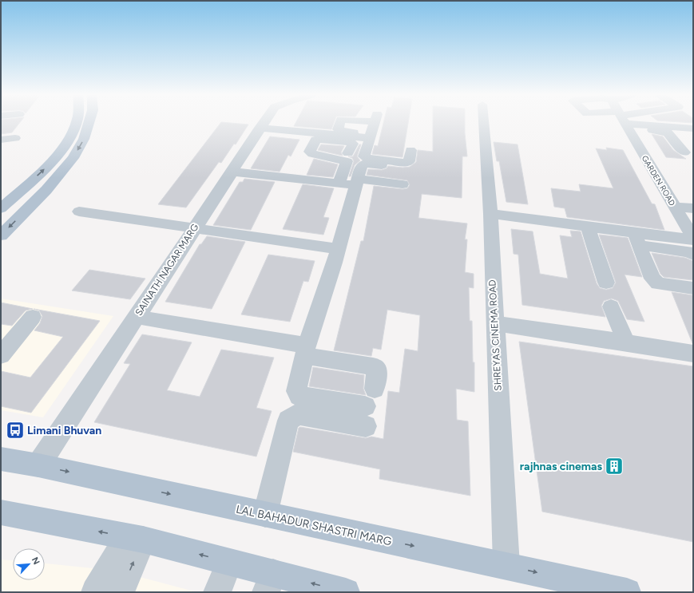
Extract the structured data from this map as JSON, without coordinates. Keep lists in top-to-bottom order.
{
  "streets": {
    "main road": ["LAL BAHADUR SHASTRI MARG"],
    "street": ["GARDEN ROAD", "SAINATH NAGAR MARG", "SHREYAS CINEMA ROAD"]
  },
  "crossings": [
    ["SAINATH NAGAR MARG", "LAL BAHADUR SHASTRI MARG"],
    ["SHREYAS CINEMA ROAD", "LAL BAHADUR SHASTRI MARG"]
  ],
  "places": {
    "bus stop": ["Limani Bhuvan"],
    "building": ["rajhnas cinemas"]
  },
  "north": "top right"
}
